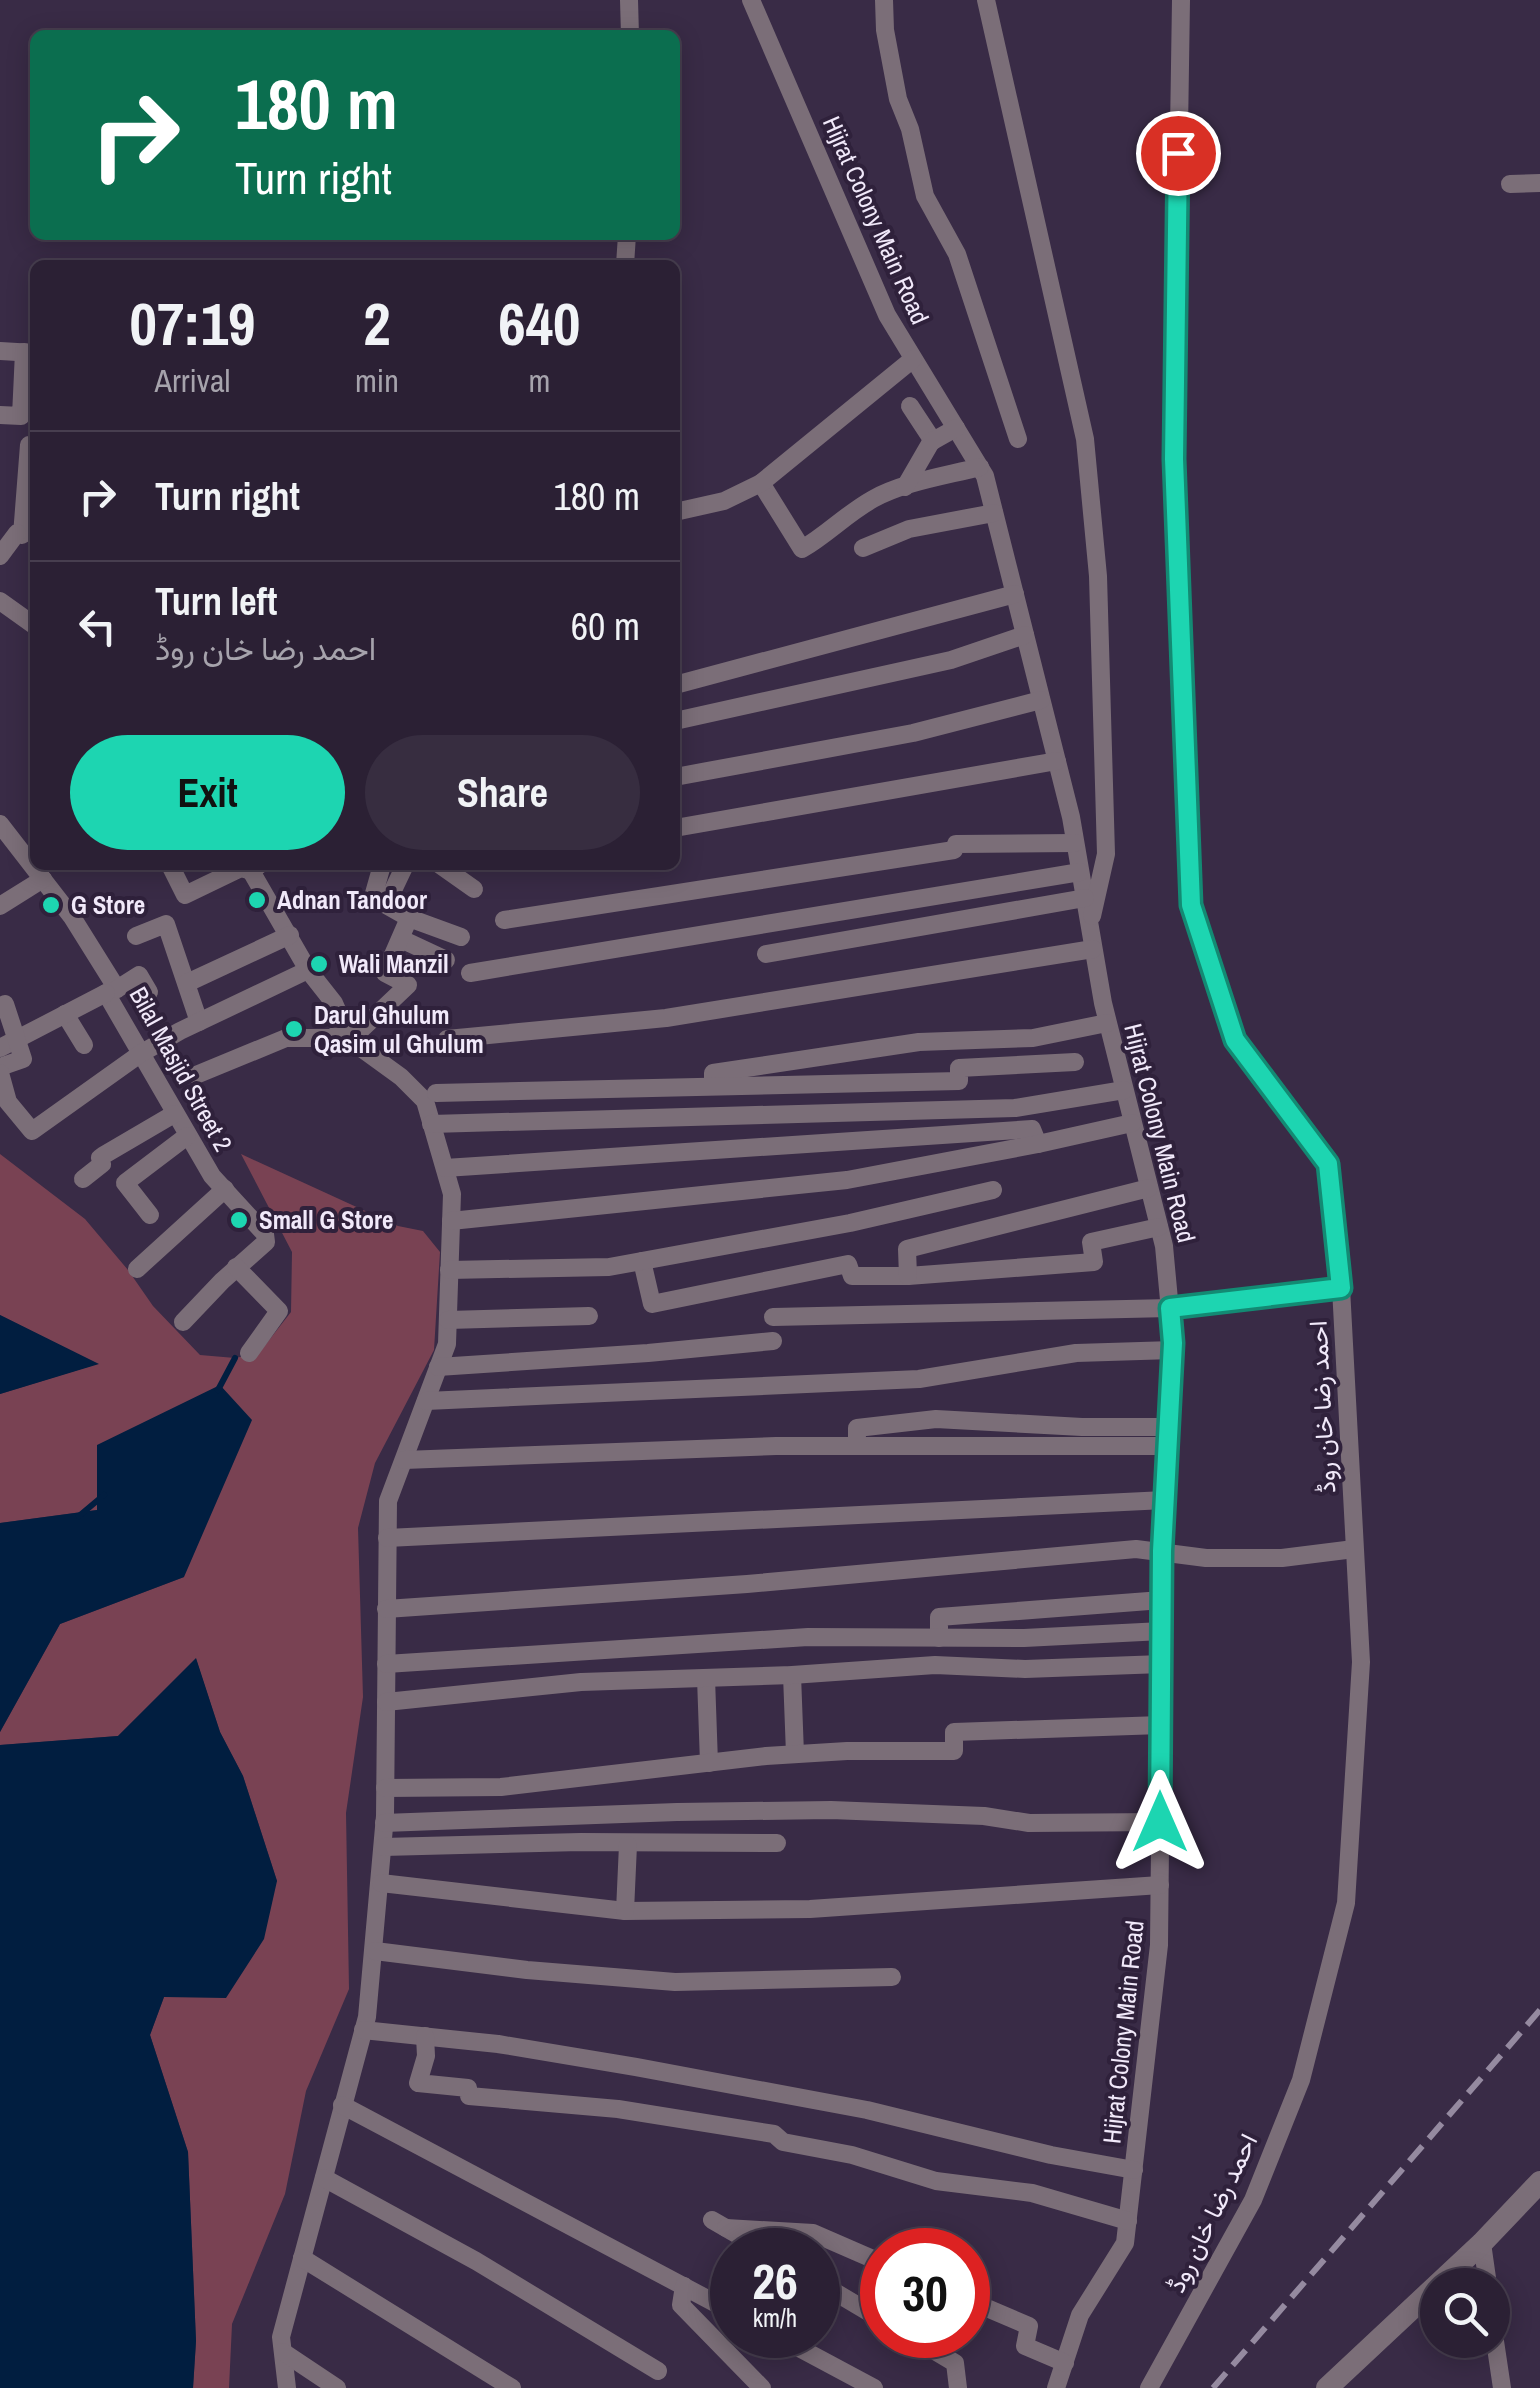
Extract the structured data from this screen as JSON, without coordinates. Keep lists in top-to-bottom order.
{
  "streets": {
    "street": ["Hijrat Colony Main Road", "Bilal Masjid Street 2", "احمد رضا خان روڈ"]
  },
  "places": [
    "Adnan Tandoor",
    "G Store",
    "Wali Manzil",
    "Darul Ghulum Qasim ul Ghulum",
    "Small G Store"
  ],
  "page": {
    "turn": ["180 m", "Turn right"],
    "eta": [
      "07:19",
      "Arrival",
      "2",
      "min",
      "640",
      "m"
    ],
    "list": [
      {
        "name": "Turn right",
        "value": "180 m"
      },
      {
        "name": "Turn left",
        "note": "احمد رضا خان روڈ",
        "value": "60 m"
      }
    ],
    "buttons": ["Exit", "Share"],
    "speed": "26 km/h",
    "limit": "30"
  }
}
